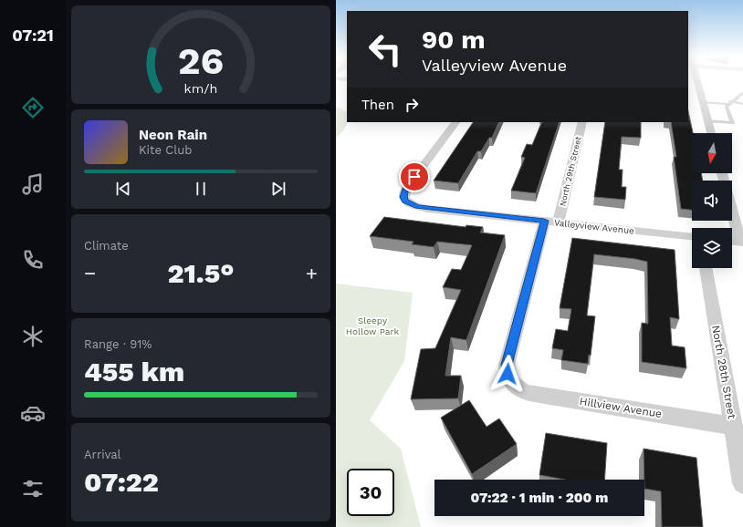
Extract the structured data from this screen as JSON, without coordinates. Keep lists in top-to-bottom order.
{
  "streets": {
    "street": [
      "North 29th Street",
      "Valleyview Avenue",
      "North 28th Street",
      "Hillview Avenue"
    ]
  },
  "crossings": [
    ["North 29th Street", "Valleyview Avenue"],
    ["North 29th Street", "Hillview Avenue"],
    ["North 28th Street", "Hillview Avenue"]
  ],
  "parks": ["Sleepy Hollow Park"],
  "north": "bottom",
  "page": {
    "tabs": "07:21",
    "turn": ["90 m", "Valleyview Avenue"],
    "then": "Then",
    "song": ["Neon Rain", "Kite Club"],
    "tile": [
      "Climate",
      ["Range · 91%", "455 km"],
      ["Arrival", "07:22"]
    ],
    "heat": ["−", "21.5°", "+"],
    "limit": "30",
    "trip": "07:22 · 1 min · 200 m",
    "gauge": ["26", "km/h"]
  }
}
